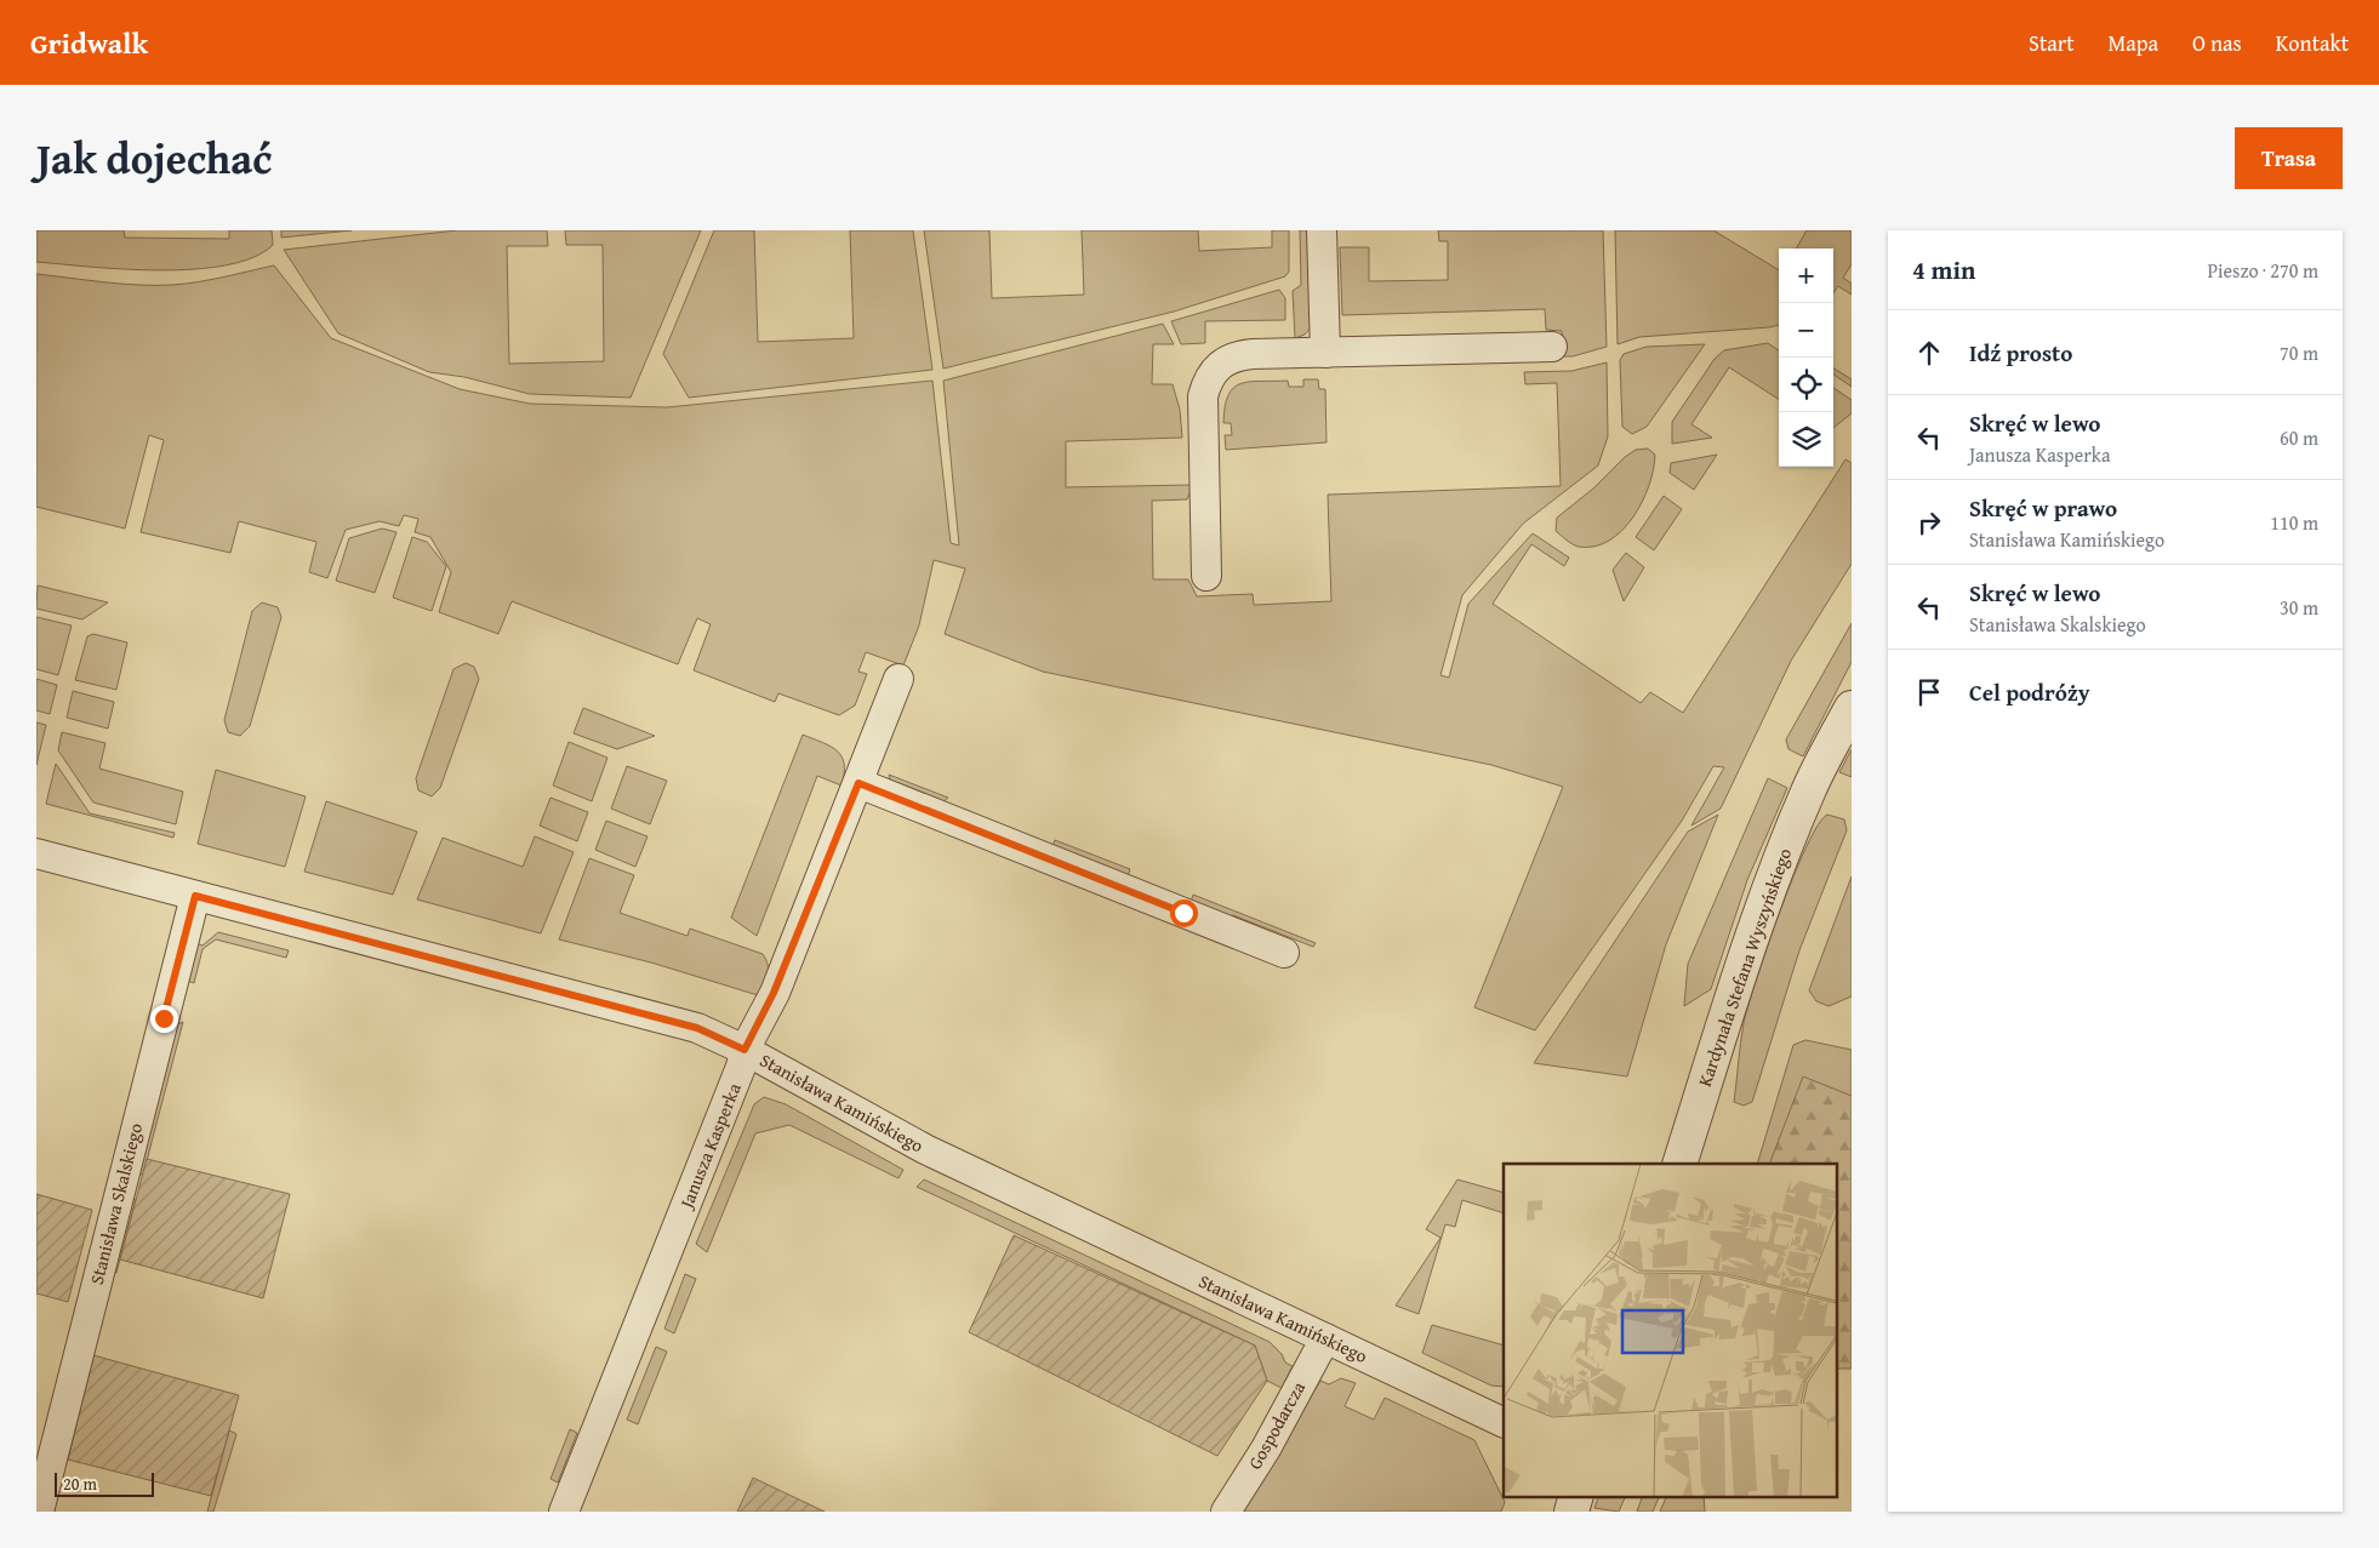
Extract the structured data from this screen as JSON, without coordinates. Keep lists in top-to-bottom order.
{
  "streets": {
    "street": [
      "Kardynała Stefana Wyszyńskiego",
      "Stanisława Kamińskiego",
      "Janusza Kasperka",
      "Stanisława Skalskiego",
      "Gospodarcza"
    ]
  },
  "crossings": [
    ["Stanisława Kamińskiego", "Janusza Kasperka"],
    ["Stanisława Kamińskiego", "Stanisława Skalskiego"],
    ["Stanisława Kamińskiego", "Gospodarcza"]
  ],
  "scale_bar": "20 m",
  "page": {
    "header": "Gridwalk",
    "nav": [
      "Start",
      "Mapa",
      "O nas",
      "Kontakt"
    ],
    "title": "Jak dojechać",
    "buttons": "Trasa",
    "heading": ["4 min", "Pieszo · 270 m"],
    "map_buttons": ["+", "−"],
    "list": [
      ["Idź prosto", "70 m"],
      ["Skręć w lewo", "Janusza Kasperka", "60 m"],
      ["Skręć w prawo", "Stanisława Kamińskiego", "110 m"],
      ["Skręć w lewo", "Stanisława Skalskiego", "30 m"],
      "Cel podróży"
    ],
    "scale": "20 m"
  }
}
